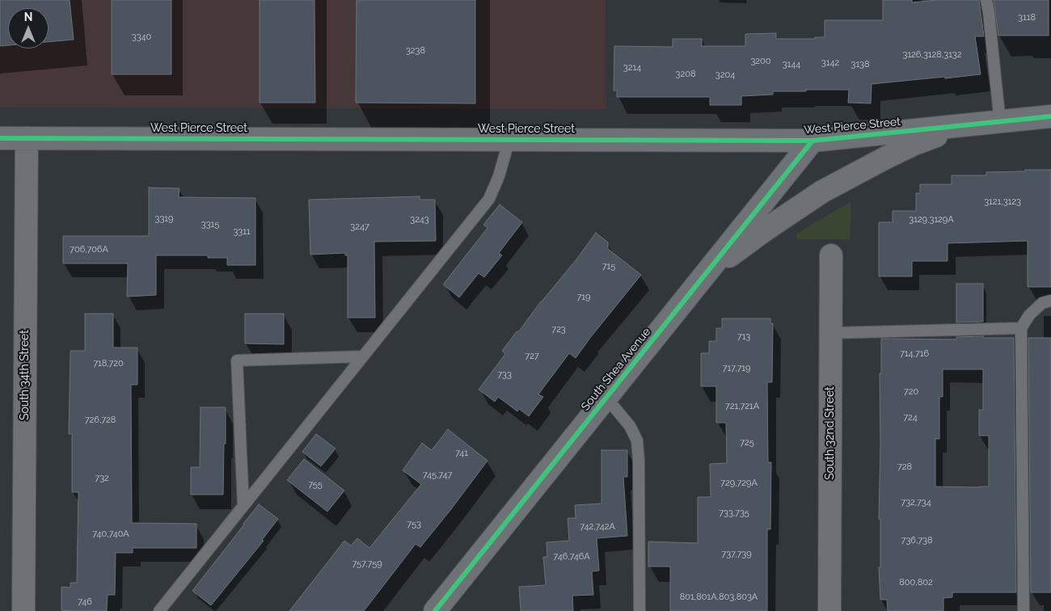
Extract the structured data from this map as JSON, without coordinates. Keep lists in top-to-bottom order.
{
  "streets": {
    "street": [
      "West Pierce Street",
      "South Shea Avenue",
      "South 34th Street",
      "South 32nd Street"
    ]
  },
  "crossings": [
    ["West Pierce Street", "South Shea Avenue"],
    ["West Pierce Street", "South 34th Street"]
  ],
  "house_numbers": [
    "3118",
    "3340",
    "3238",
    "3126,3128,3132",
    "3200",
    "3142",
    "3144",
    "3138",
    "3214",
    "3208",
    "3204",
    "3121,3123",
    "3319",
    "3243",
    "3129,3129A",
    "3315",
    "3247",
    "3311",
    "706,706A",
    "715",
    "719",
    "723",
    "713",
    "714,716",
    "727",
    "718,720",
    "717,719",
    "733",
    "720",
    "721,721A",
    "724",
    "726,728",
    "725",
    "741",
    "728",
    "745,747",
    "732",
    "729,729A",
    "755",
    "732,734",
    "733,735",
    "753",
    "742,742A",
    "740,740A",
    "736,738",
    "737,739",
    "746,746A",
    "757,759",
    "800,802",
    "801,801A,803,803A",
    "746"
  ],
  "north": "top"
}
